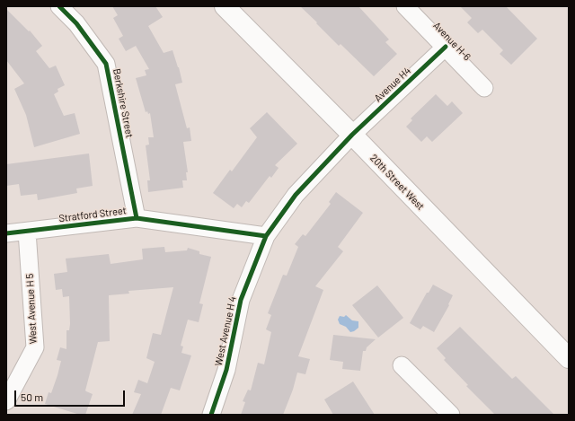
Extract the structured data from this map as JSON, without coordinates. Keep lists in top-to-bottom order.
{
  "streets": {
    "main road": ["20th Street West"],
    "street": [
      "Avenue H-6",
      "Avenue H4",
      "Berkshire Street",
      "Stratford Street",
      "West Avenue H 5",
      "West Avenue H 4"
    ]
  },
  "crossings": [
    ["Avenue H-6", "Avenue H4"],
    ["Avenue H4", "20th Street West"],
    ["Avenue H4", "West Avenue H 4"],
    ["Berkshire Street", "Stratford Street"],
    ["20th Street West", "West Avenue H 4"],
    ["Stratford Street", "West Avenue H 5"],
    ["Stratford Street", "West Avenue H 4"]
  ],
  "scale_bar": "50 m"
}
